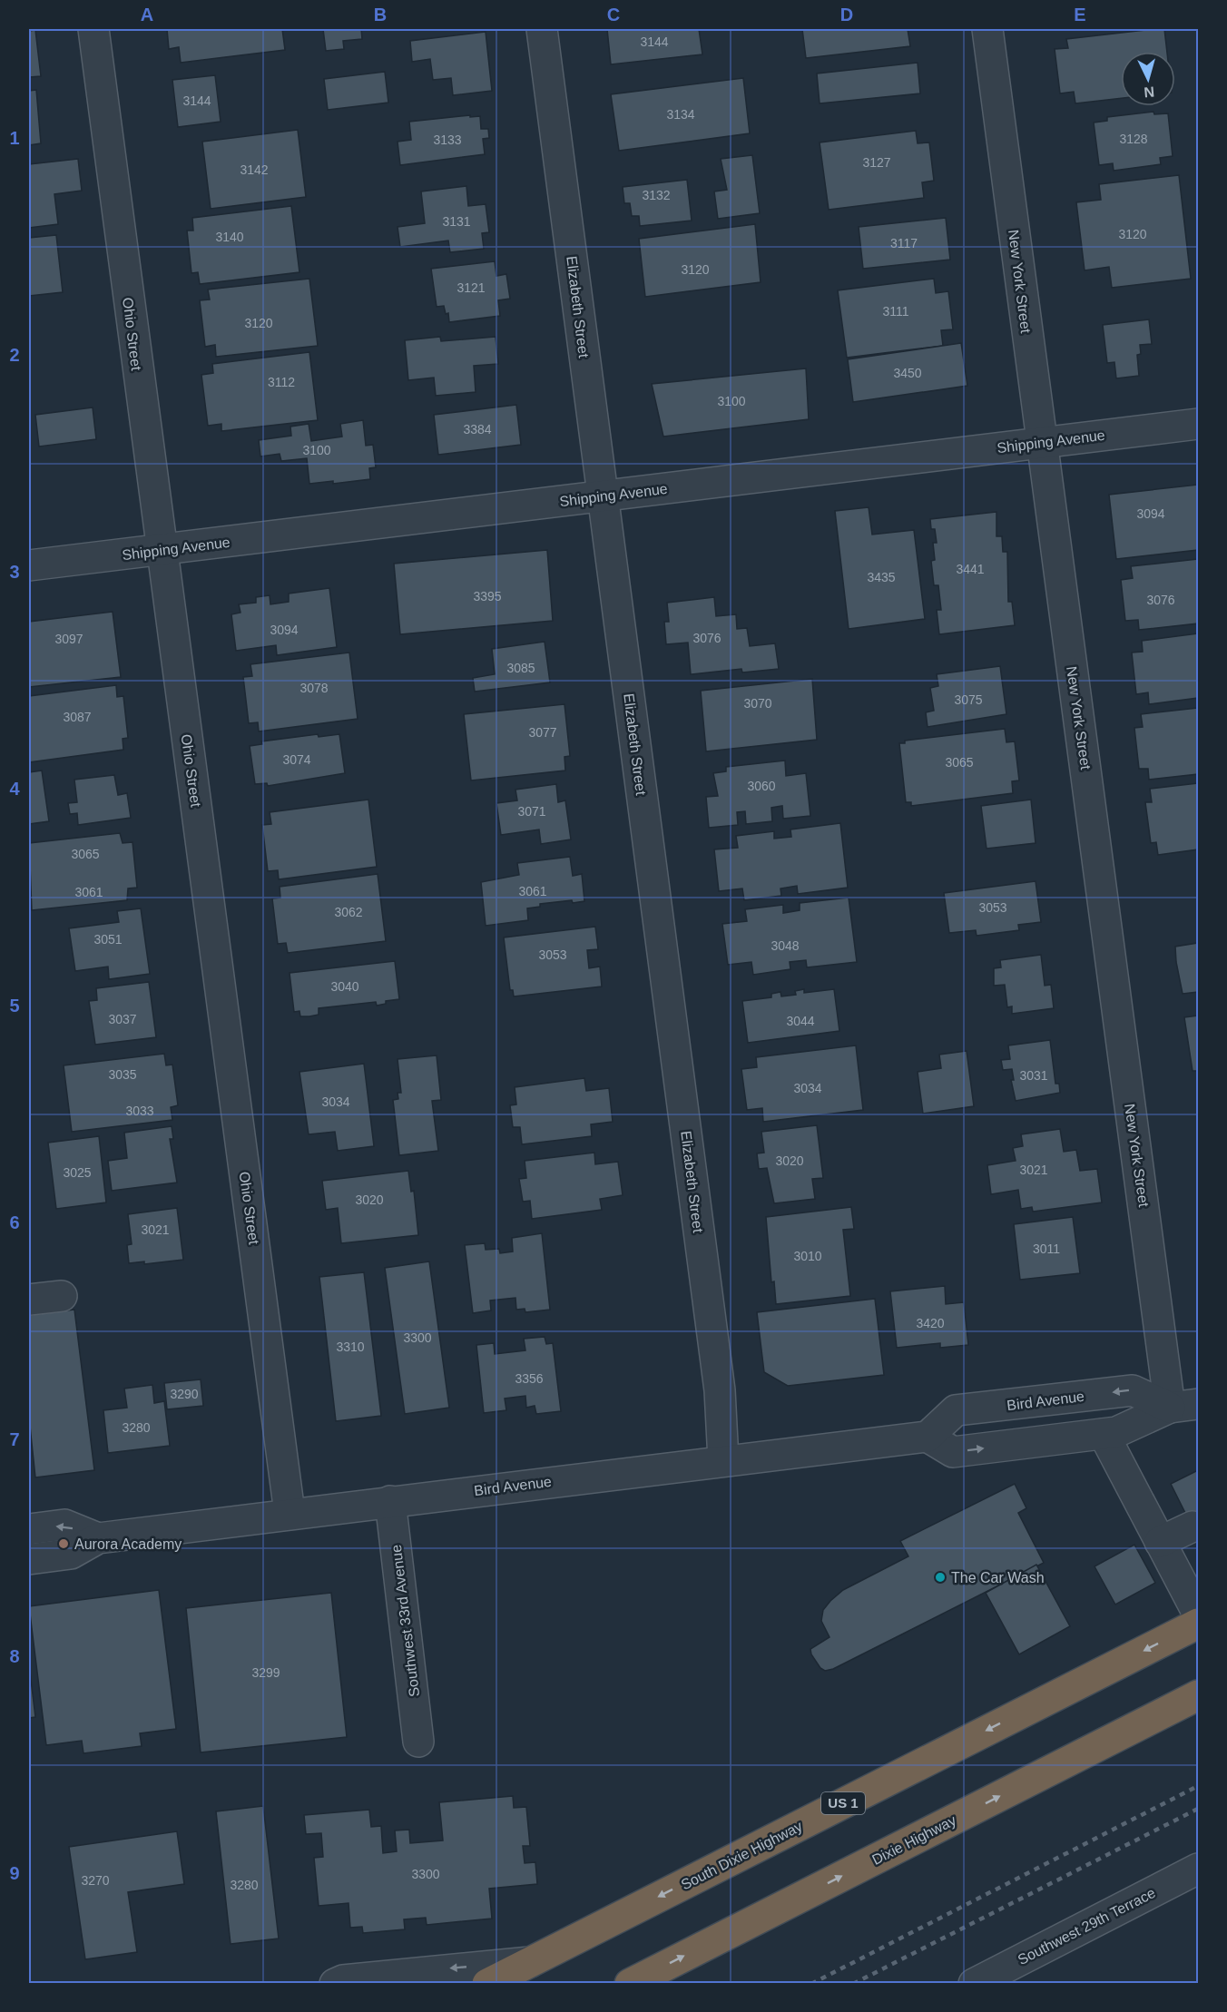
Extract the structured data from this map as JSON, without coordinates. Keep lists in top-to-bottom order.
{
  "streets": {
    "highway": ["US 1", "Dixie Highway", "South Dixie Highway"],
    "street": [
      "New York Street",
      "Elizabeth Street",
      "Ohio Street",
      "Shipping Avenue",
      "Bird Avenue",
      "Southwest 33rd Avenue",
      "Southwest 29th Terrace"
    ]
  },
  "crossings": [
    ["New York Street", "Shipping Avenue"],
    ["New York Street", "Bird Avenue"],
    ["Elizabeth Street", "Shipping Avenue"],
    ["Elizabeth Street", "Bird Avenue"],
    ["Ohio Street", "Shipping Avenue"],
    ["Ohio Street", "Bird Avenue"],
    ["Bird Avenue", "Southwest 33rd Avenue"]
  ],
  "one_way": ["Dixie Highway", "South Dixie Highway"],
  "places": ["Aurora Academy", "The Car Wash"],
  "house_numbers": [
    "3144",
    "3144",
    "3134",
    "3128",
    "3133",
    "3127",
    "3142",
    "3132",
    "3131",
    "3120",
    "3140",
    "3117",
    "3120",
    "3121",
    "3111",
    "3120",
    "3450",
    "3112",
    "3100",
    "3384",
    "3100",
    "3094",
    "3441",
    "3435",
    "3395",
    "3076",
    "3094",
    "3076",
    "3097",
    "3085",
    "3078",
    "3075",
    "3070",
    "3087",
    "3077",
    "3074",
    "3065",
    "3060",
    "3071",
    "3065",
    "3061",
    "3061",
    "3053",
    "3062",
    "3051",
    "3048",
    "3053",
    "3040",
    "3037",
    "3044",
    "3035",
    "3031",
    "3034",
    "3034",
    "3033",
    "3020",
    "3021",
    "3025",
    "3020",
    "3021",
    "3011",
    "3010",
    "3420",
    "3300",
    "3310",
    "3356",
    "3290",
    "3280",
    "3299",
    "3300",
    "3270",
    "3280"
  ],
  "north": "bottom",
  "grid": {
    "columns": [
      "A",
      "B",
      "C",
      "D",
      "E"
    ],
    "rows": [
      "1",
      "2",
      "3",
      "4",
      "5",
      "6",
      "7",
      "8",
      "9"
    ]
  }
}
